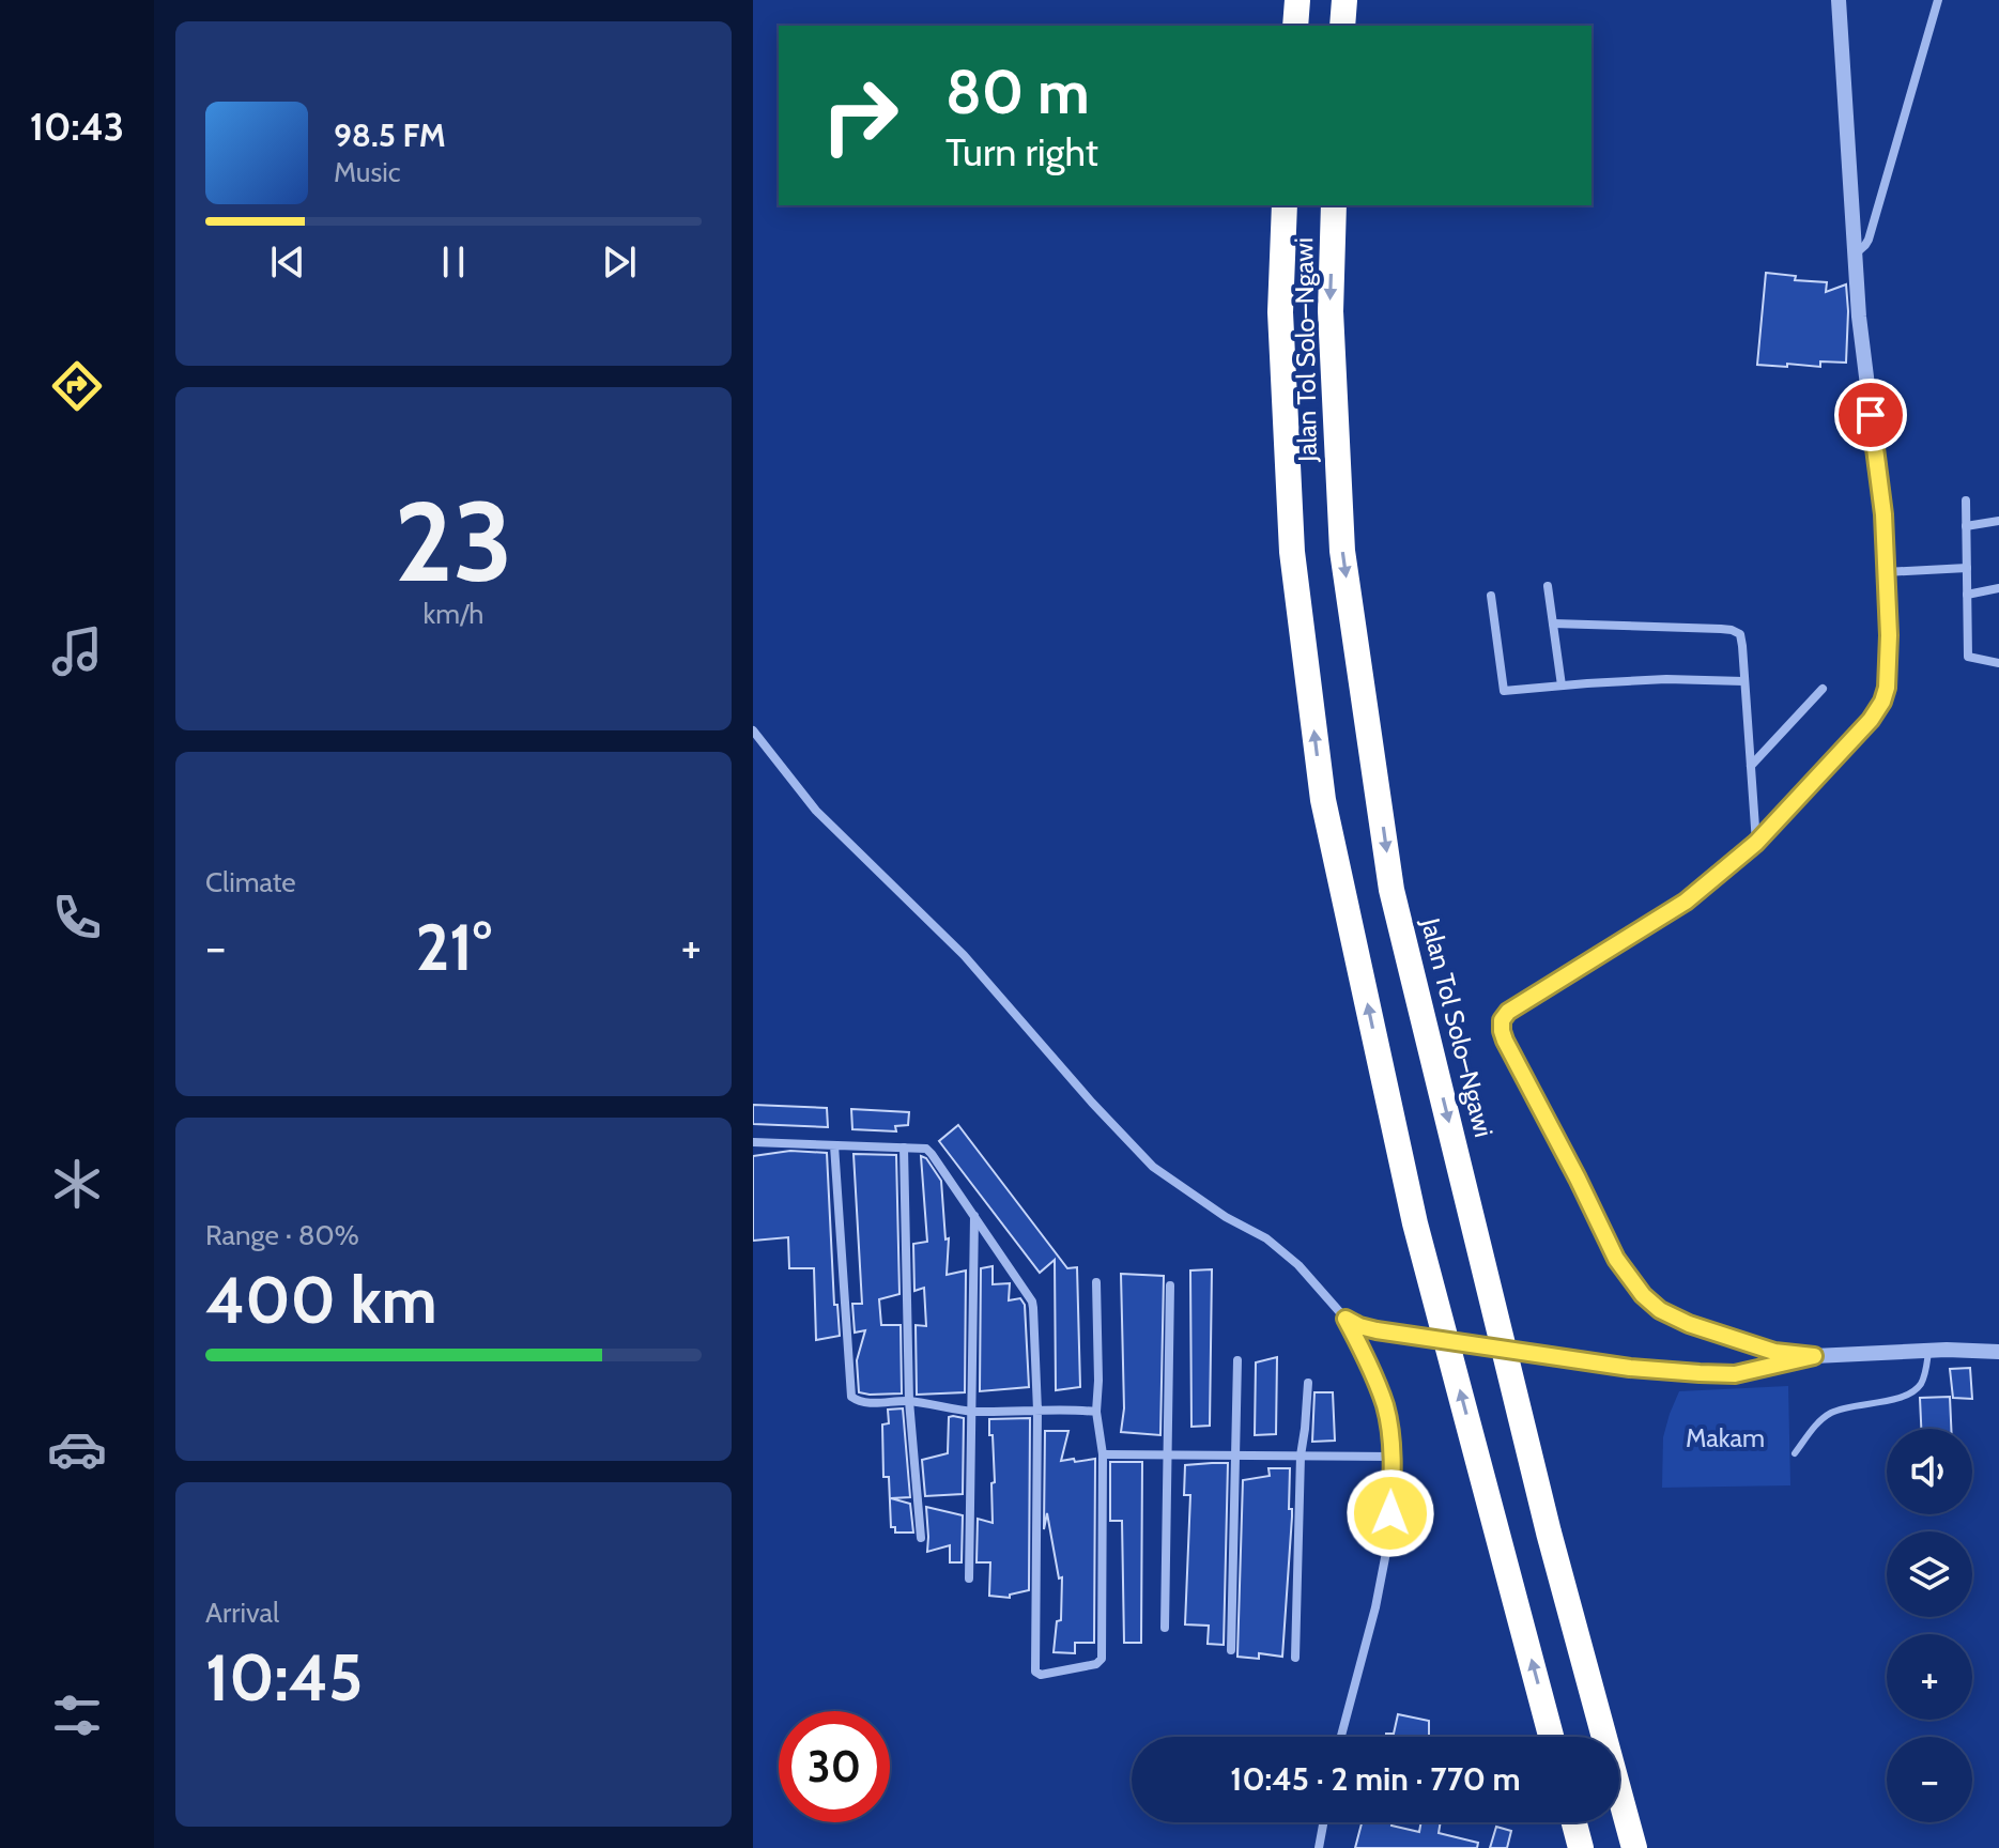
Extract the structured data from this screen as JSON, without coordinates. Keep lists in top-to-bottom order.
{
  "streets": {
    "highway": ["Jalan Tol Solo–Ngawi"]
  },
  "parks": ["Makam"],
  "page": {
    "tabs": "10:43",
    "turn": ["80 m", "Turn right"],
    "song": ["98.5 FM", "Music"],
    "tile": [
      ["23", "km/h"],
      "Climate",
      ["Range · 80%", "400 km"],
      ["Arrival", "10:45"]
    ],
    "heat": ["−", "21°", "+"],
    "map_buttons": ["+", "−"],
    "limit": "30",
    "trip": "10:45 · 2 min · 770 m"
  }
}
